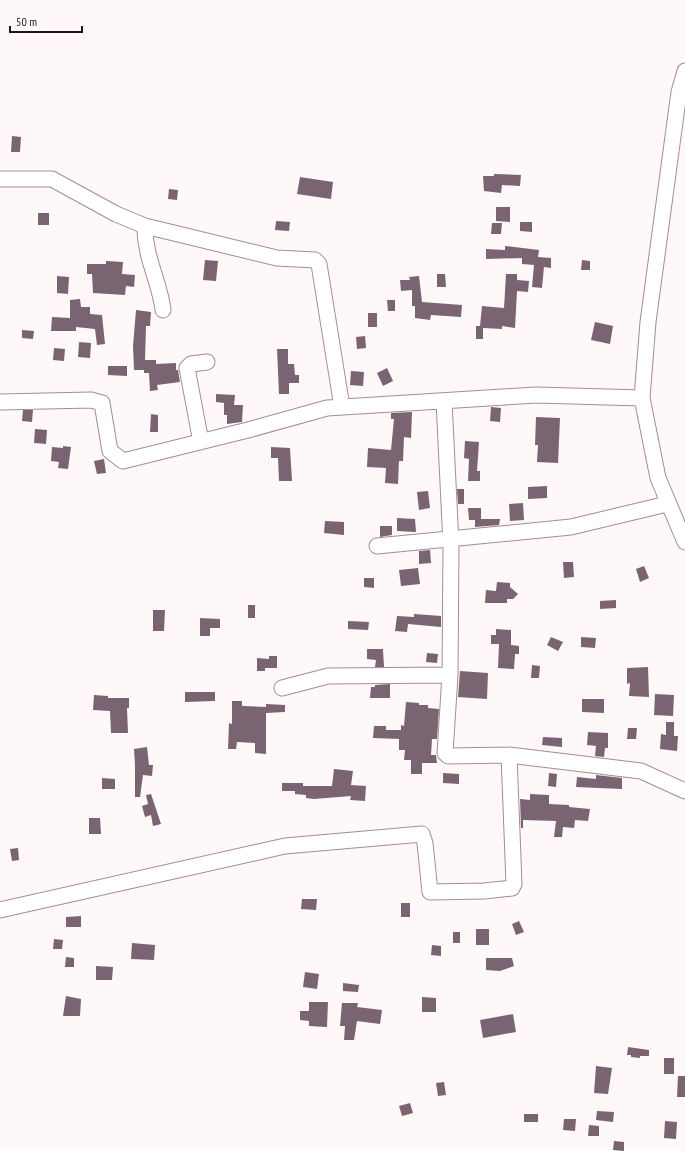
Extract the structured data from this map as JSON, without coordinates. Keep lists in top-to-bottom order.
{
  "scale_bar": "50 m"
}
